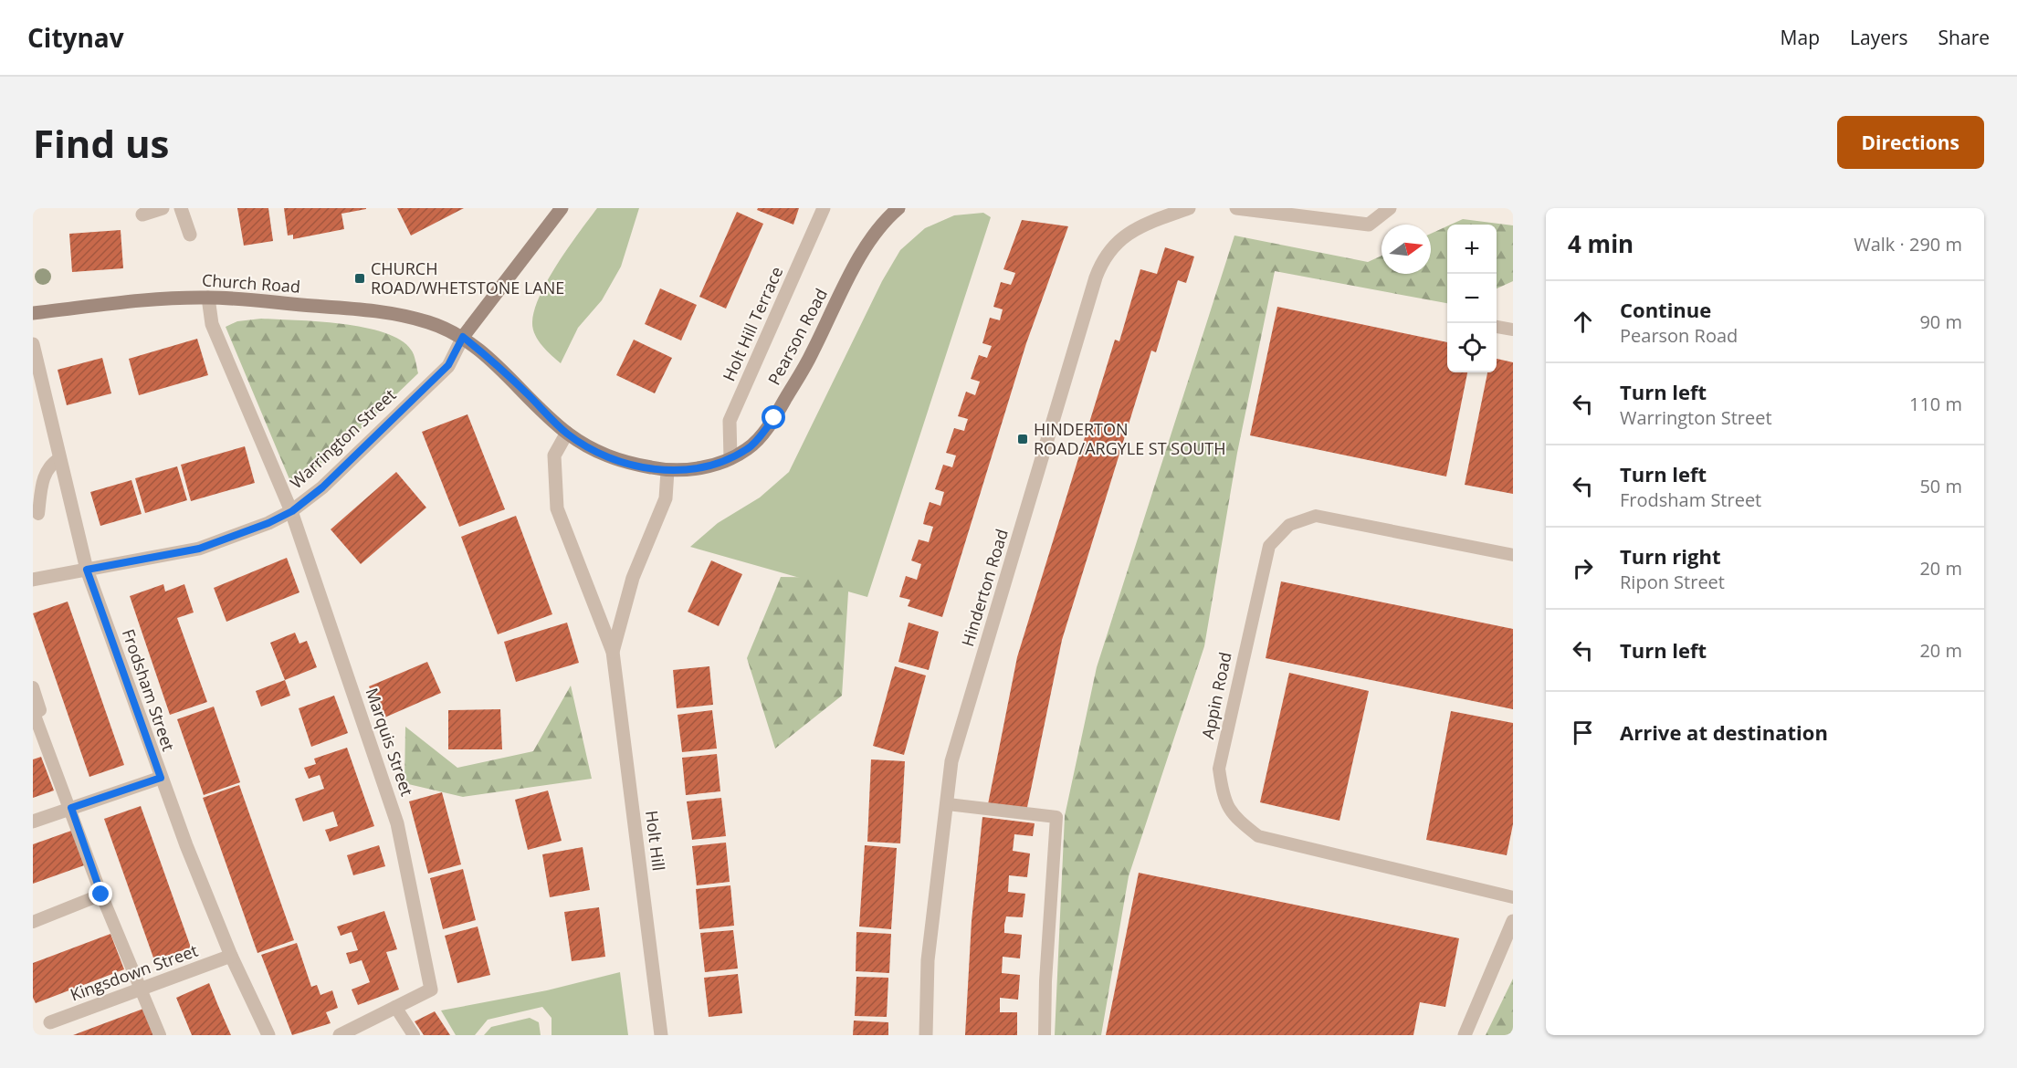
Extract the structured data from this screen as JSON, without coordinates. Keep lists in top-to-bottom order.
{
  "streets": {
    "main road": ["Church Road", "Pearson Road"],
    "street": [
      "Holt Hill Terrace",
      "Warrington Street",
      "Hinderton Road",
      "Frodsham Street",
      "Marquis Street",
      "Holt Hill",
      "Kingsdown Street"
    ],
    "lane": ["Appin Road"]
  },
  "crossings": [
    ["Church Road", "Pearson Road"],
    ["Church Road", "Warrington Street"],
    ["Church Road", "Marquis Street"],
    ["Holt Hill Terrace", "Pearson Road"],
    ["Pearson Road", "Warrington Street"],
    ["Pearson Road", "Holt Hill"],
    ["Warrington Street", "Frodsham Street"],
    ["Warrington Street", "Marquis Street"],
    ["Frodsham Street", "Kingsdown Street"]
  ],
  "places": {
    "transit": ["CHURCH ROAD/WHETSTONE LANE", "HINDERTON ROAD/ARGYLE ST SOUTH"]
  },
  "north": "right",
  "page": {
    "header": "Citynav",
    "nav": ["Map", "Layers", "Share"],
    "buttons": "Directions",
    "title": "Find us",
    "heading": ["4 min", "Walk · 290 m"],
    "map_buttons": ["+", "−"],
    "list": [
      ["Continue", "Pearson Road", "90 m"],
      ["Turn left", "Warrington Street", "110 m"],
      ["Turn left", "Frodsham Street", "50 m"],
      ["Turn right", "Ripon Street", "20 m"],
      ["Turn left", "20 m"],
      "Arrive at destination"
    ]
  }
}
